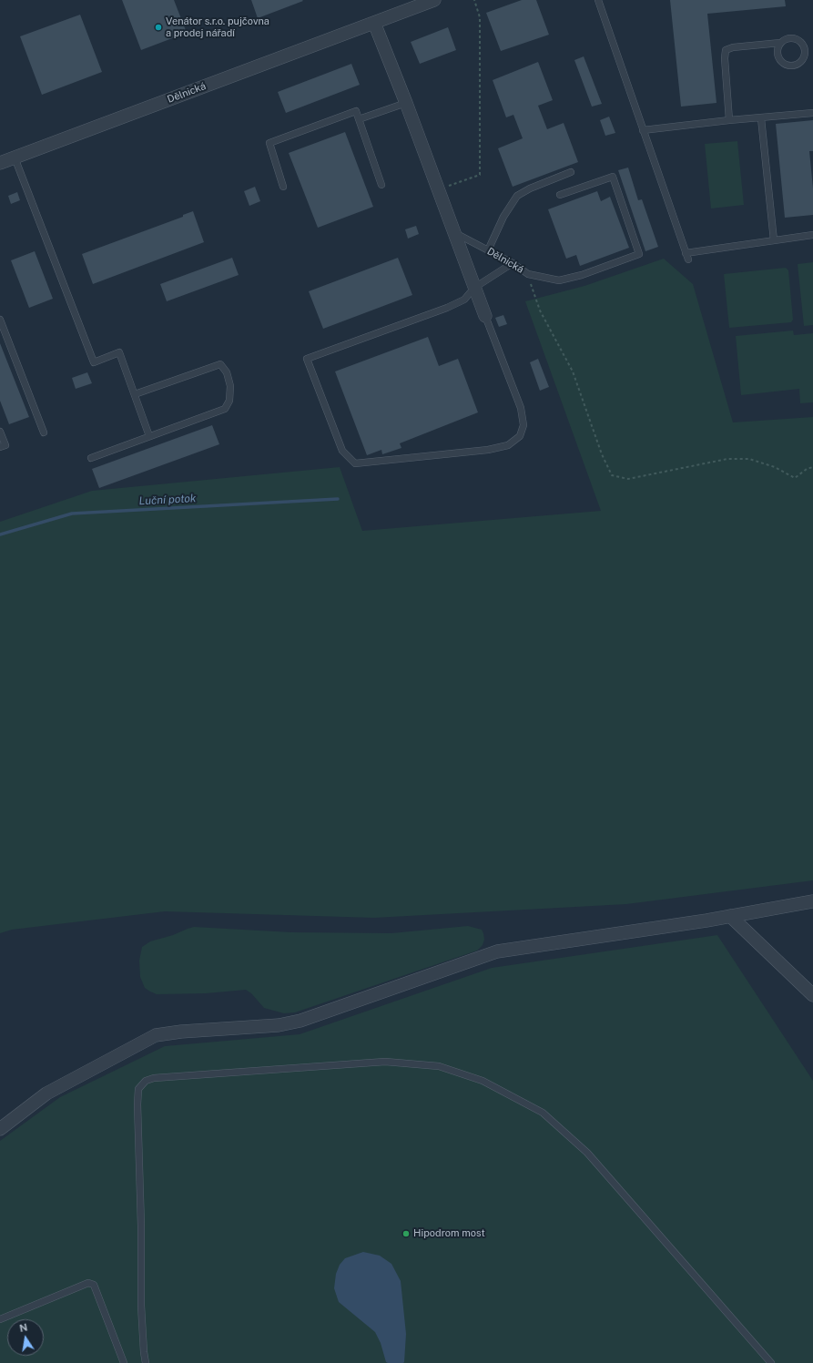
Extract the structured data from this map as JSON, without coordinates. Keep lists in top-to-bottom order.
{
  "streets": {
    "street": ["Dělnická"]
  },
  "water": ["Luční potok"],
  "places": ["Venátor s.r.o. pujčovna a prodej nářadí", "Hipodrom most"],
  "north": "top"
}
